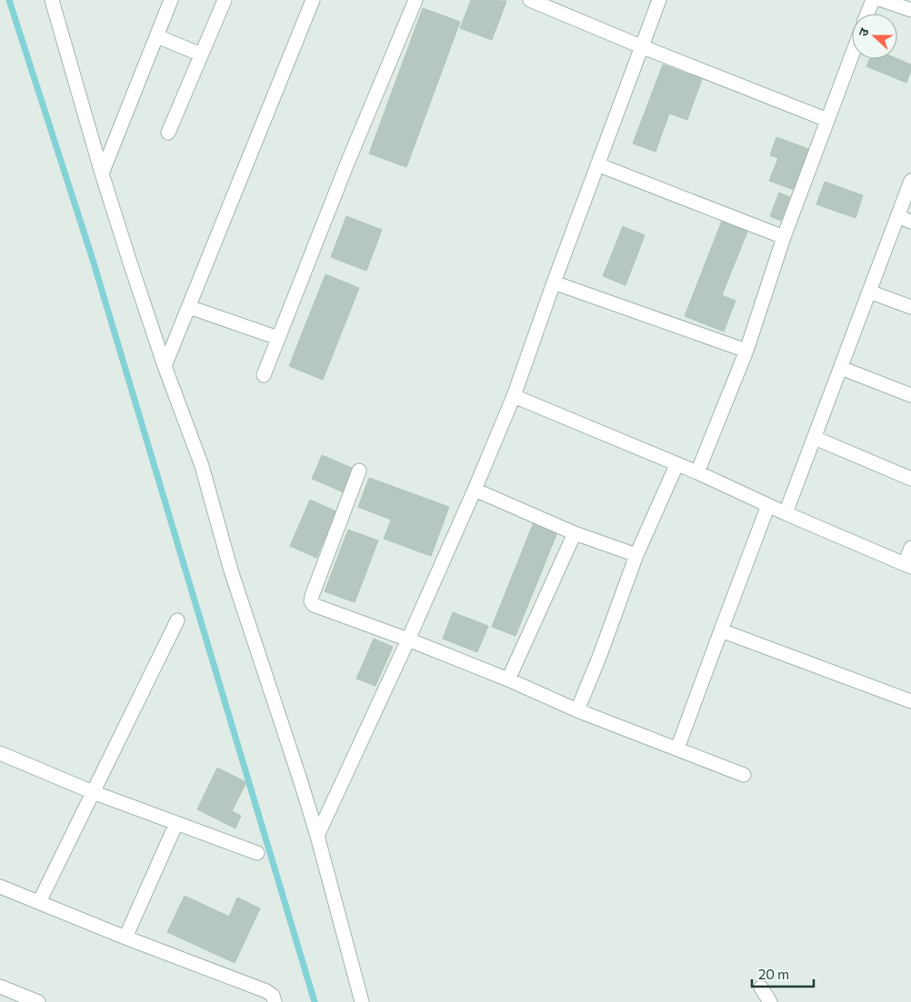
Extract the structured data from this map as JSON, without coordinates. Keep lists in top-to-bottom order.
{
  "scale_bar": "20 m",
  "north": "left"
}
